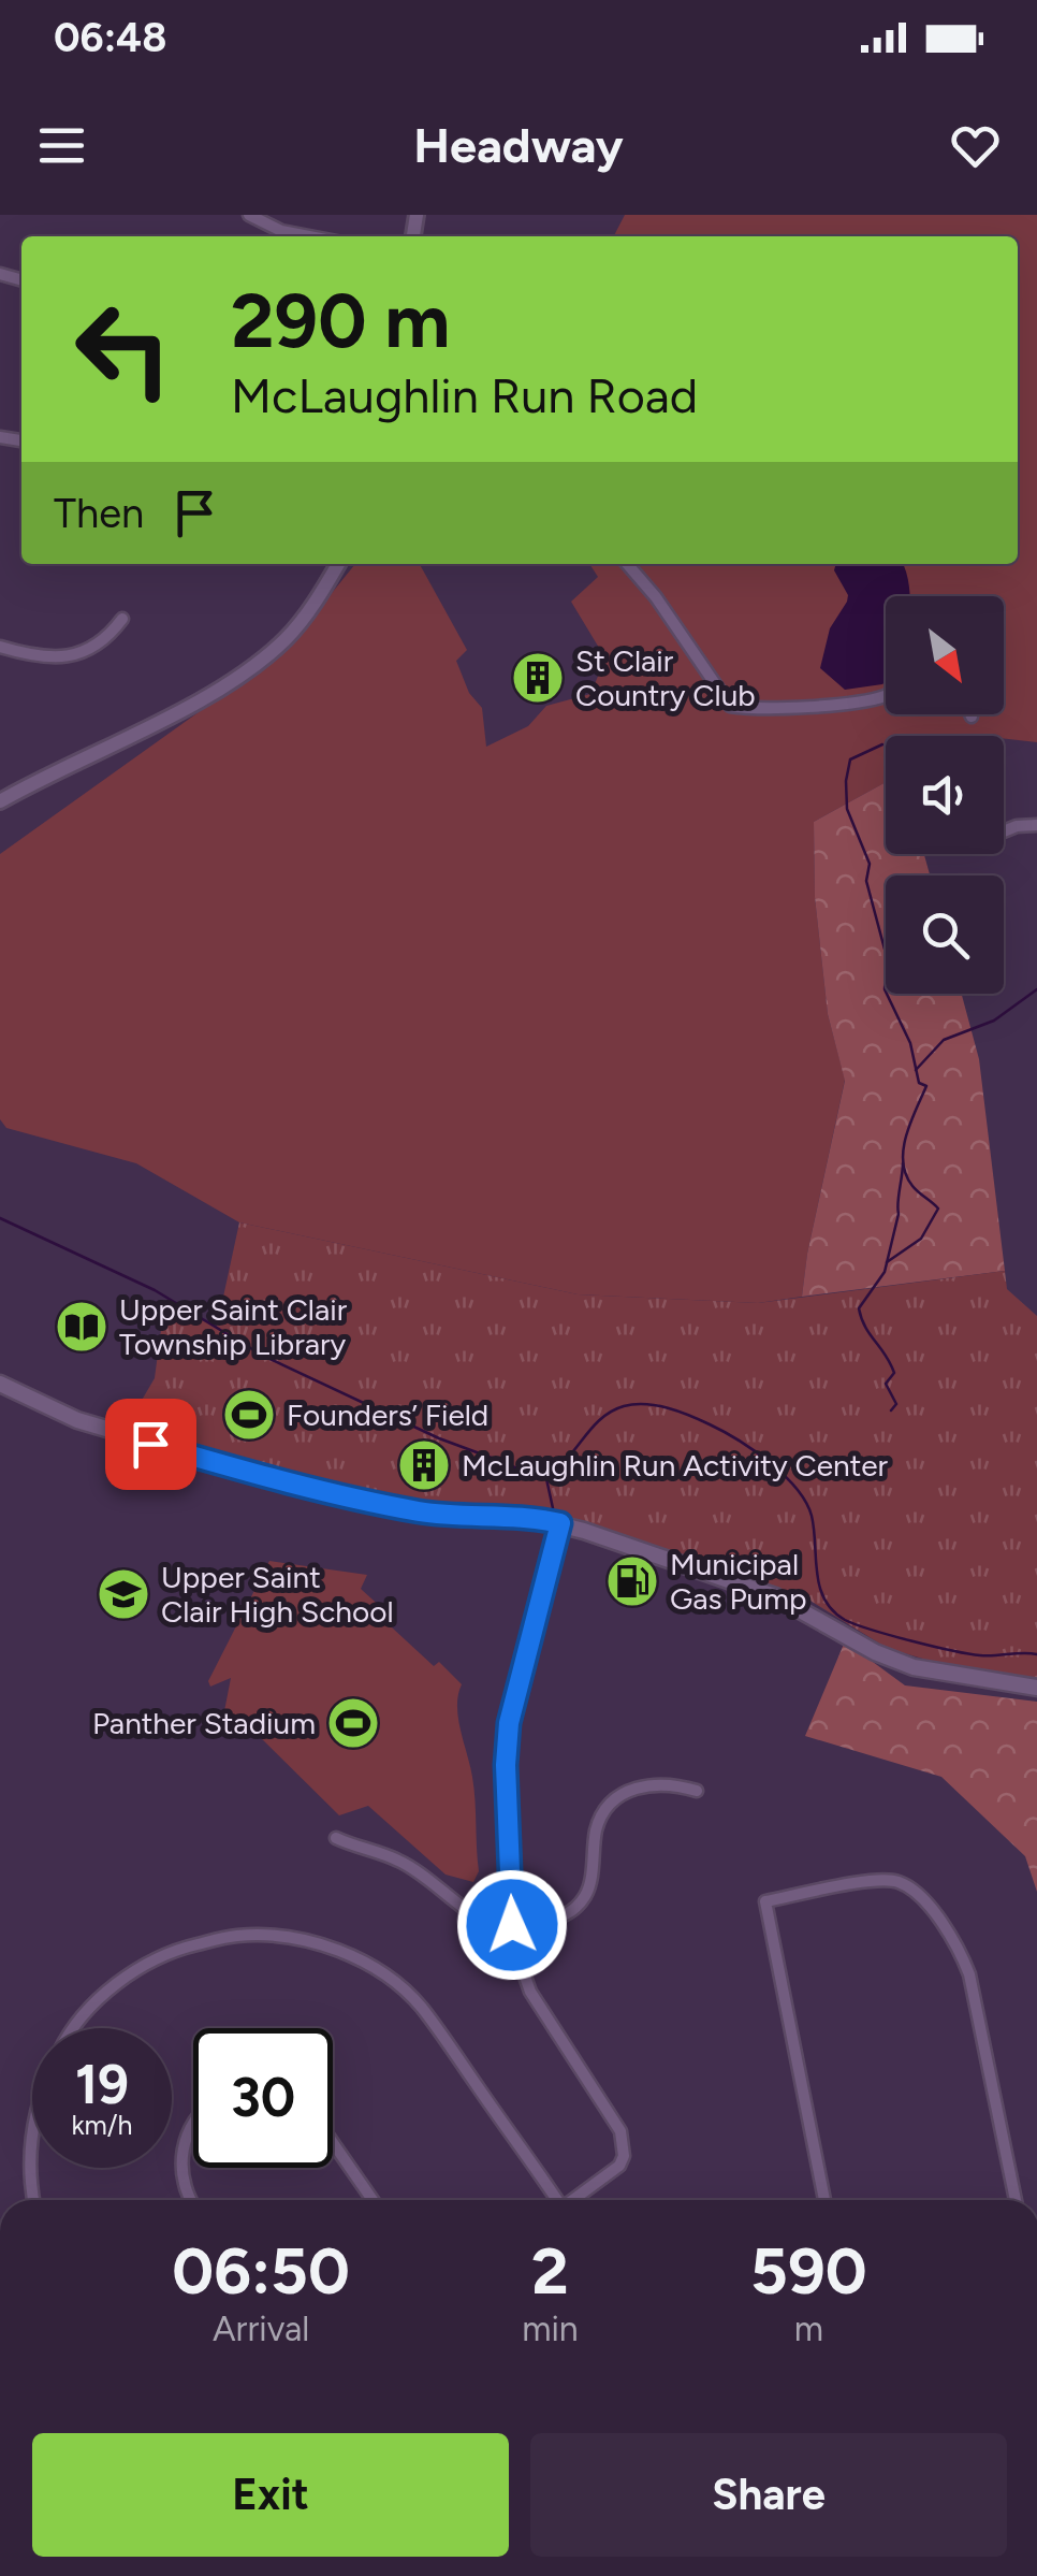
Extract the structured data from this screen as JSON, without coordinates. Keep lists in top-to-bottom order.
{
  "places": {
    "building": ["St Clair Country Club", "McLaughlin Run Activity Center"],
    "library": ["Upper Saint Clair Township Library"],
    "sports": ["Founders’ Field", "Panther Stadium"],
    "fuel station": ["Municipal Gas Pump"],
    "school or university": ["Upper Saint Clair High School"]
  },
  "north": "bottom right",
  "page": {
    "status": "06:48",
    "header": "Headway",
    "turn": ["290 m", "McLaughlin Run Road"],
    "then": "Then",
    "speed": "19 km/h",
    "limit": "30",
    "eta": [
      "06:50",
      "Arrival",
      "2",
      "min",
      "590",
      "m"
    ],
    "buttons": ["Exit", "Share"]
  }
}
